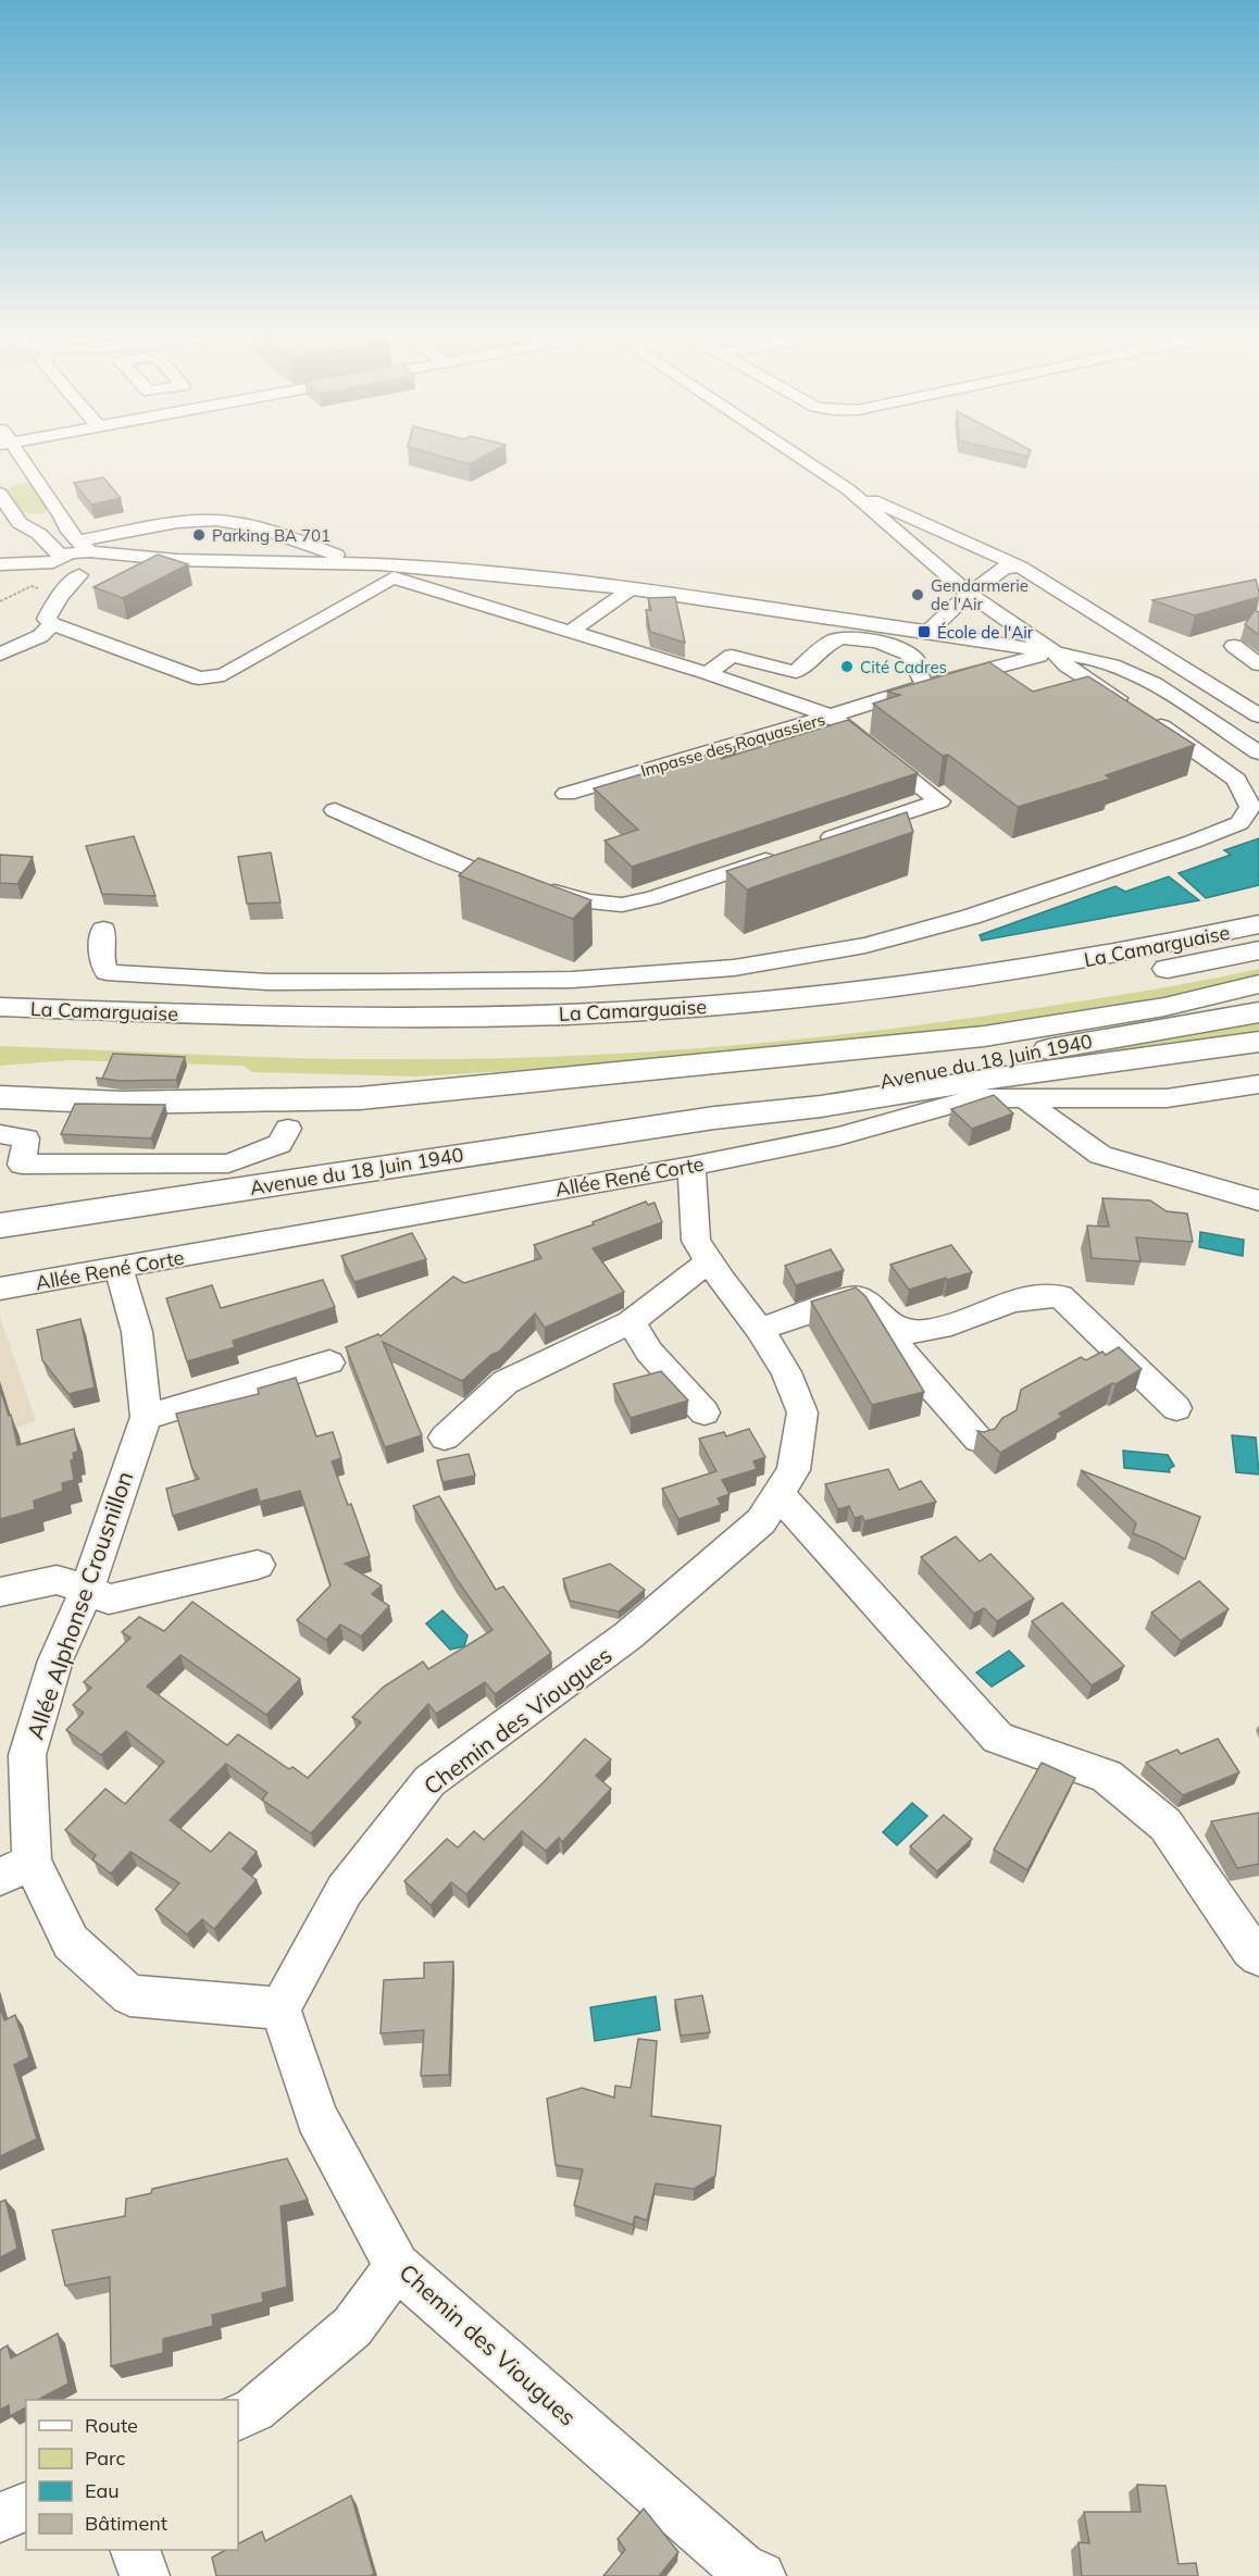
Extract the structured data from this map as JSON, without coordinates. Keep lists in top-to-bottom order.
{
  "streets": {
    "main road": ["La Camarguaise", "Avenue du 18 Juin 1940"],
    "street": [
      "Impasse des Roquassiers",
      "Allée René Corte",
      "Allée Alphonse Crousnillon",
      "Chemin des Viougues"
    ]
  },
  "crossings": [
    ["Allée René Corte", "Allée Alphonse Crousnillon"],
    ["Allée René Corte", "Chemin des Viougues"],
    ["Allée Alphonse Crousnillon", "Chemin des Viougues"]
  ],
  "places": {
    "other": ["Parking BA 701", "Gendarmerie de l'Air", "Cité Cadres"],
    "transit": ["École de l'Air"]
  },
  "legend": [
    "Route",
    "Parc",
    "Eau",
    "Bâtiment"
  ]
}
